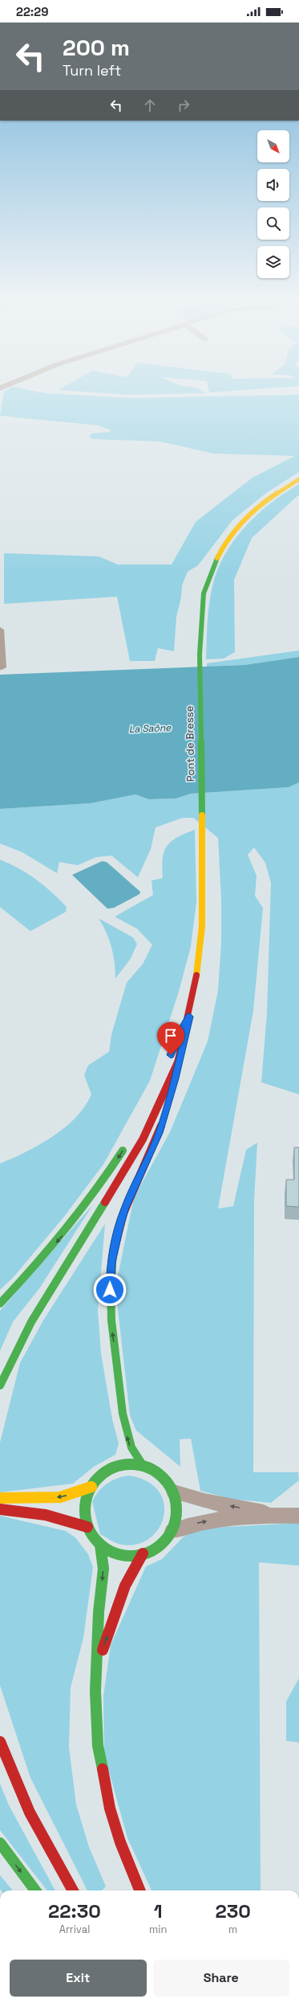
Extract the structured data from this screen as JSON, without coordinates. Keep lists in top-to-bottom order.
{
  "streets": {
    "main road": ["Pont de Bresse"]
  },
  "water": ["La Saône"],
  "north": "bottom right",
  "page": {
    "status": "22:29",
    "turn": ["200 m", "Turn left"],
    "eta": [
      "22:30",
      "Arrival",
      "1",
      "min",
      "230",
      "m"
    ],
    "buttons": ["Exit", "Share"]
  }
}
